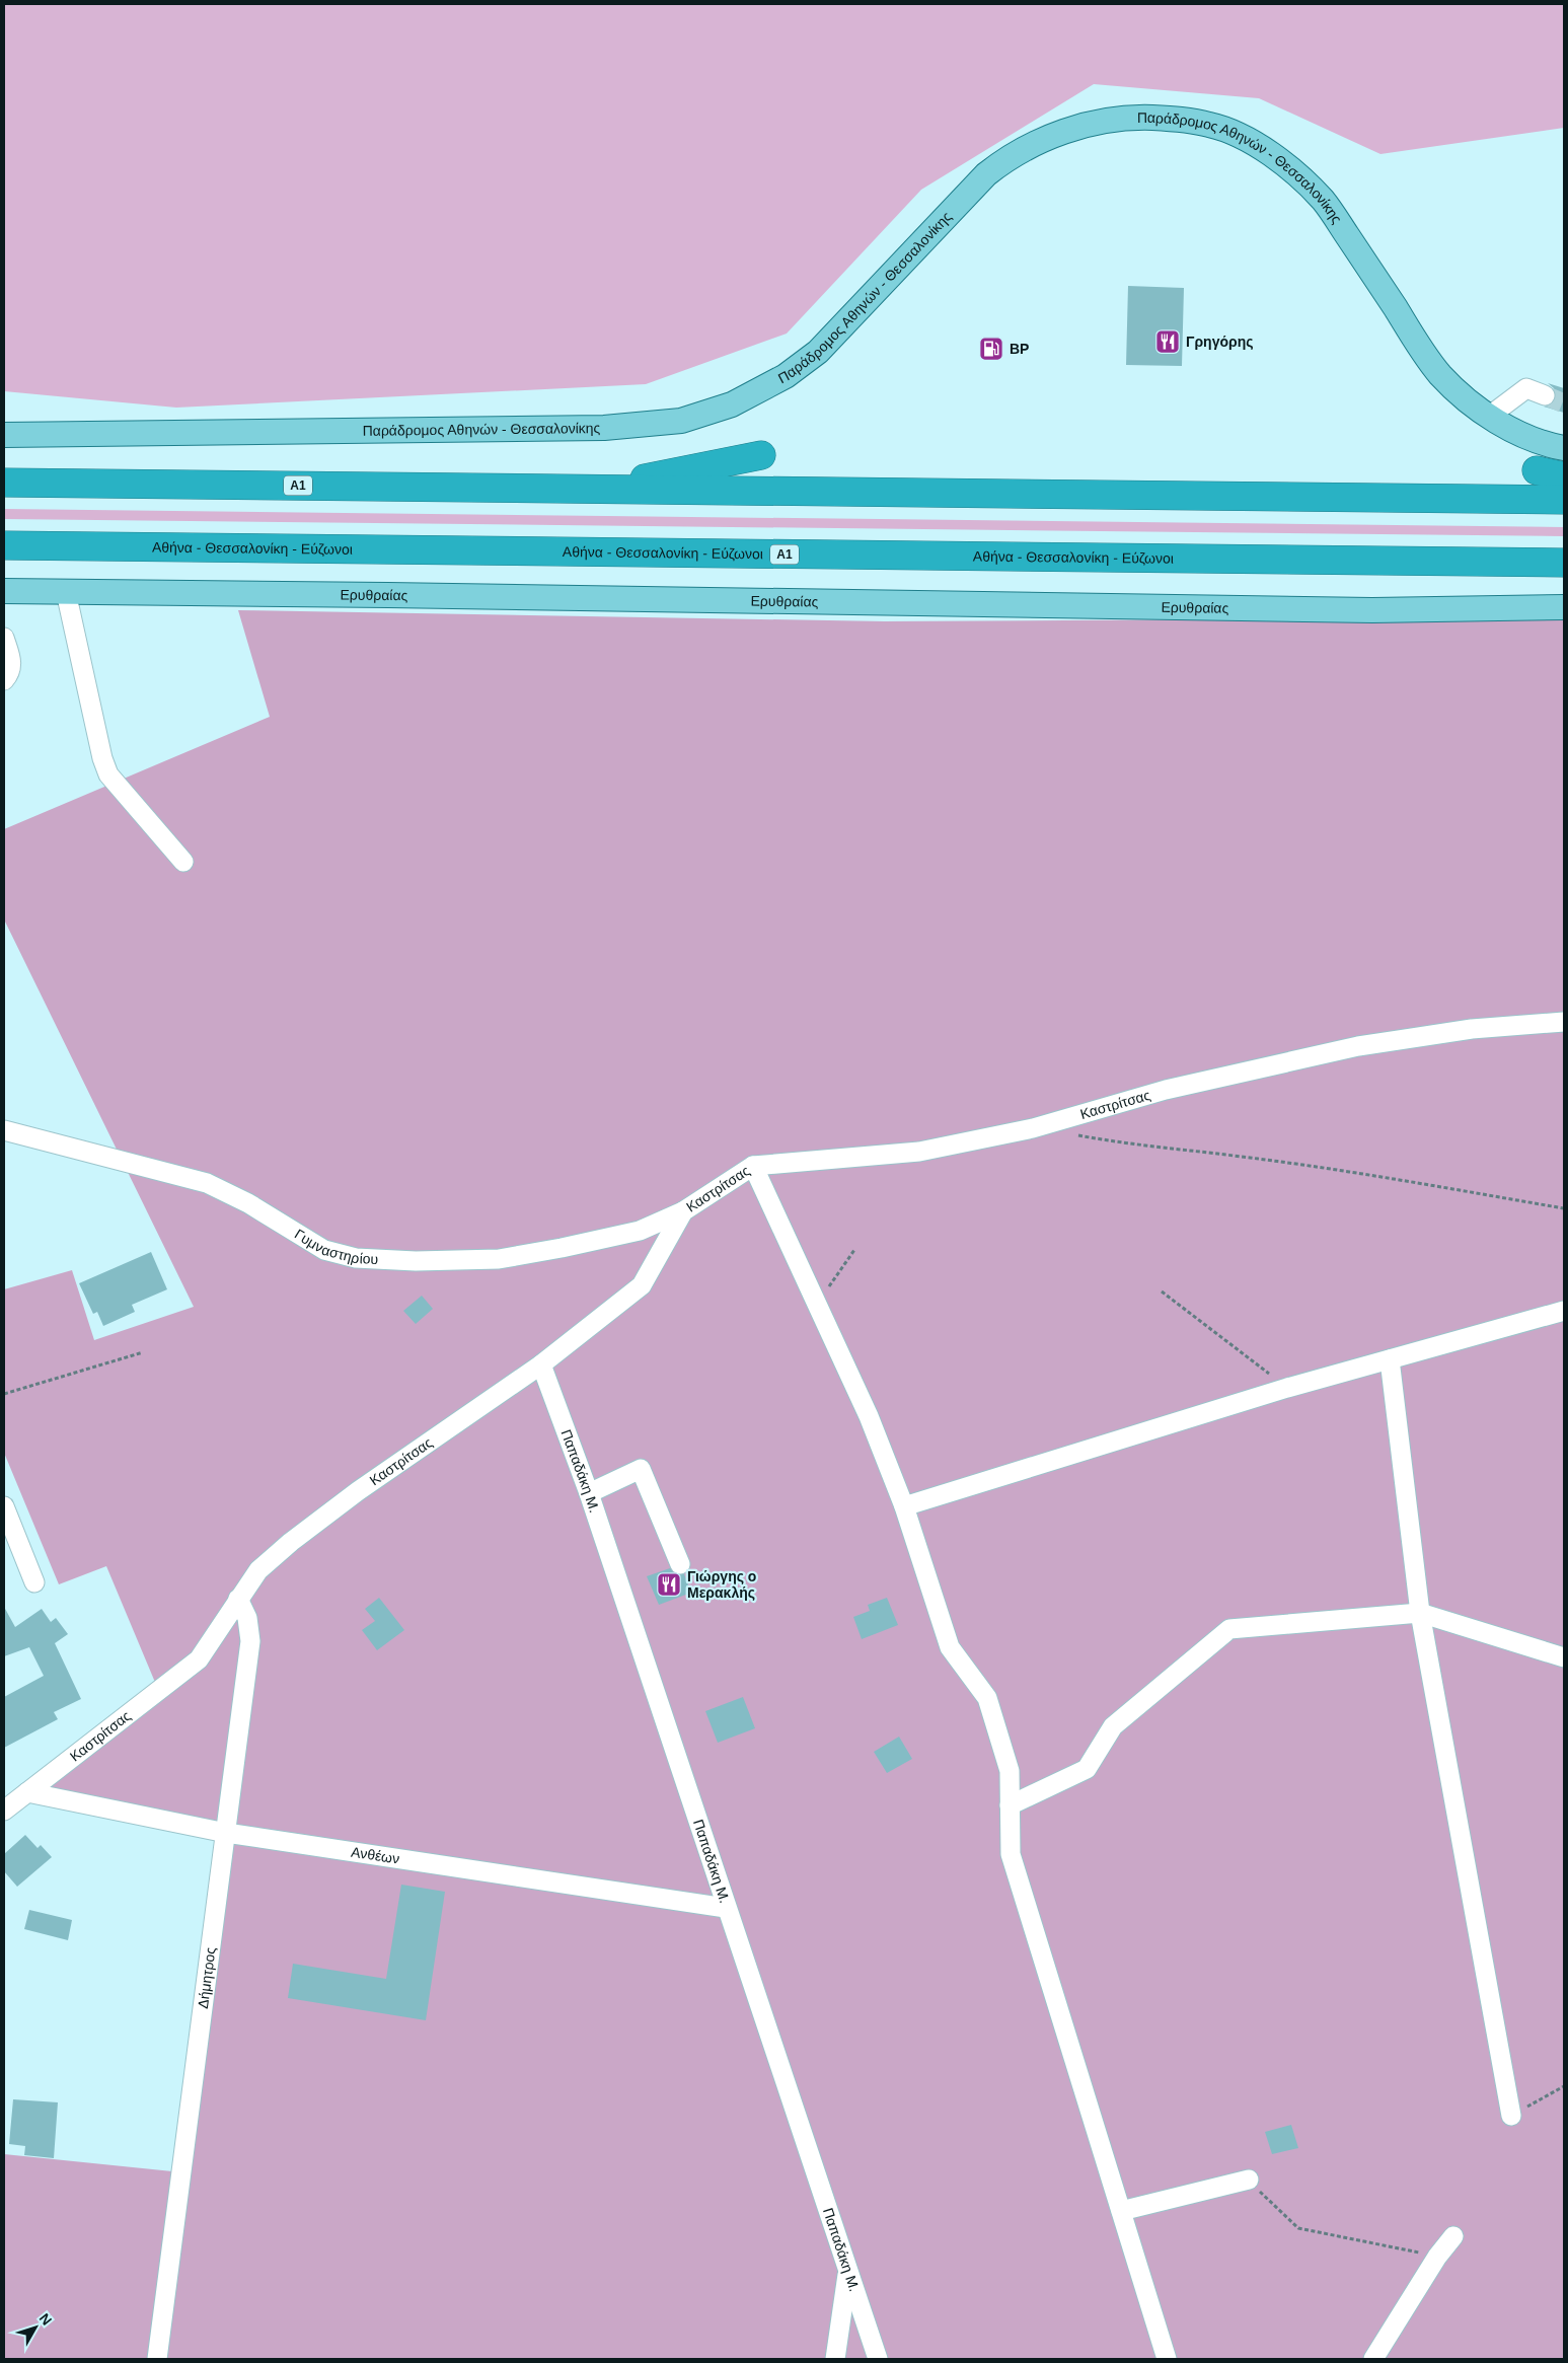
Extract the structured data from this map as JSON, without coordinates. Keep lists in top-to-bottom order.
{
  "streets": {
    "highway": ["Α1", "Αθήνα - Θεσσαλονίκη - Εύζωνοι"],
    "main road": ["Παράδρομος Αθηνών - Θεσσαλονίκης", "Ερυθραίας"],
    "street": [
      "Καστρίτσας",
      "Γυμναστηρίου",
      "Παπαδάκη Μ.",
      "Ανθέων",
      "Δήμητρος"
    ]
  },
  "crossings": [
    ["Καστρίτσας", "Γυμναστηρίου"],
    ["Καστρίτσας", "Παπαδάκη Μ."],
    ["Καστρίτσας", "Ανθέων"],
    ["Καστρίτσας", "Δήμητρος"],
    ["Παπαδάκη Μ.", "Ανθέων"],
    ["Ανθέων", "Δήμητρος"]
  ],
  "places": {
    "restaurant": ["Γρηγόρης", "Γιώργης ο Μερακλής"],
    "fuel station": ["BP"]
  },
  "north": "top right"
}
